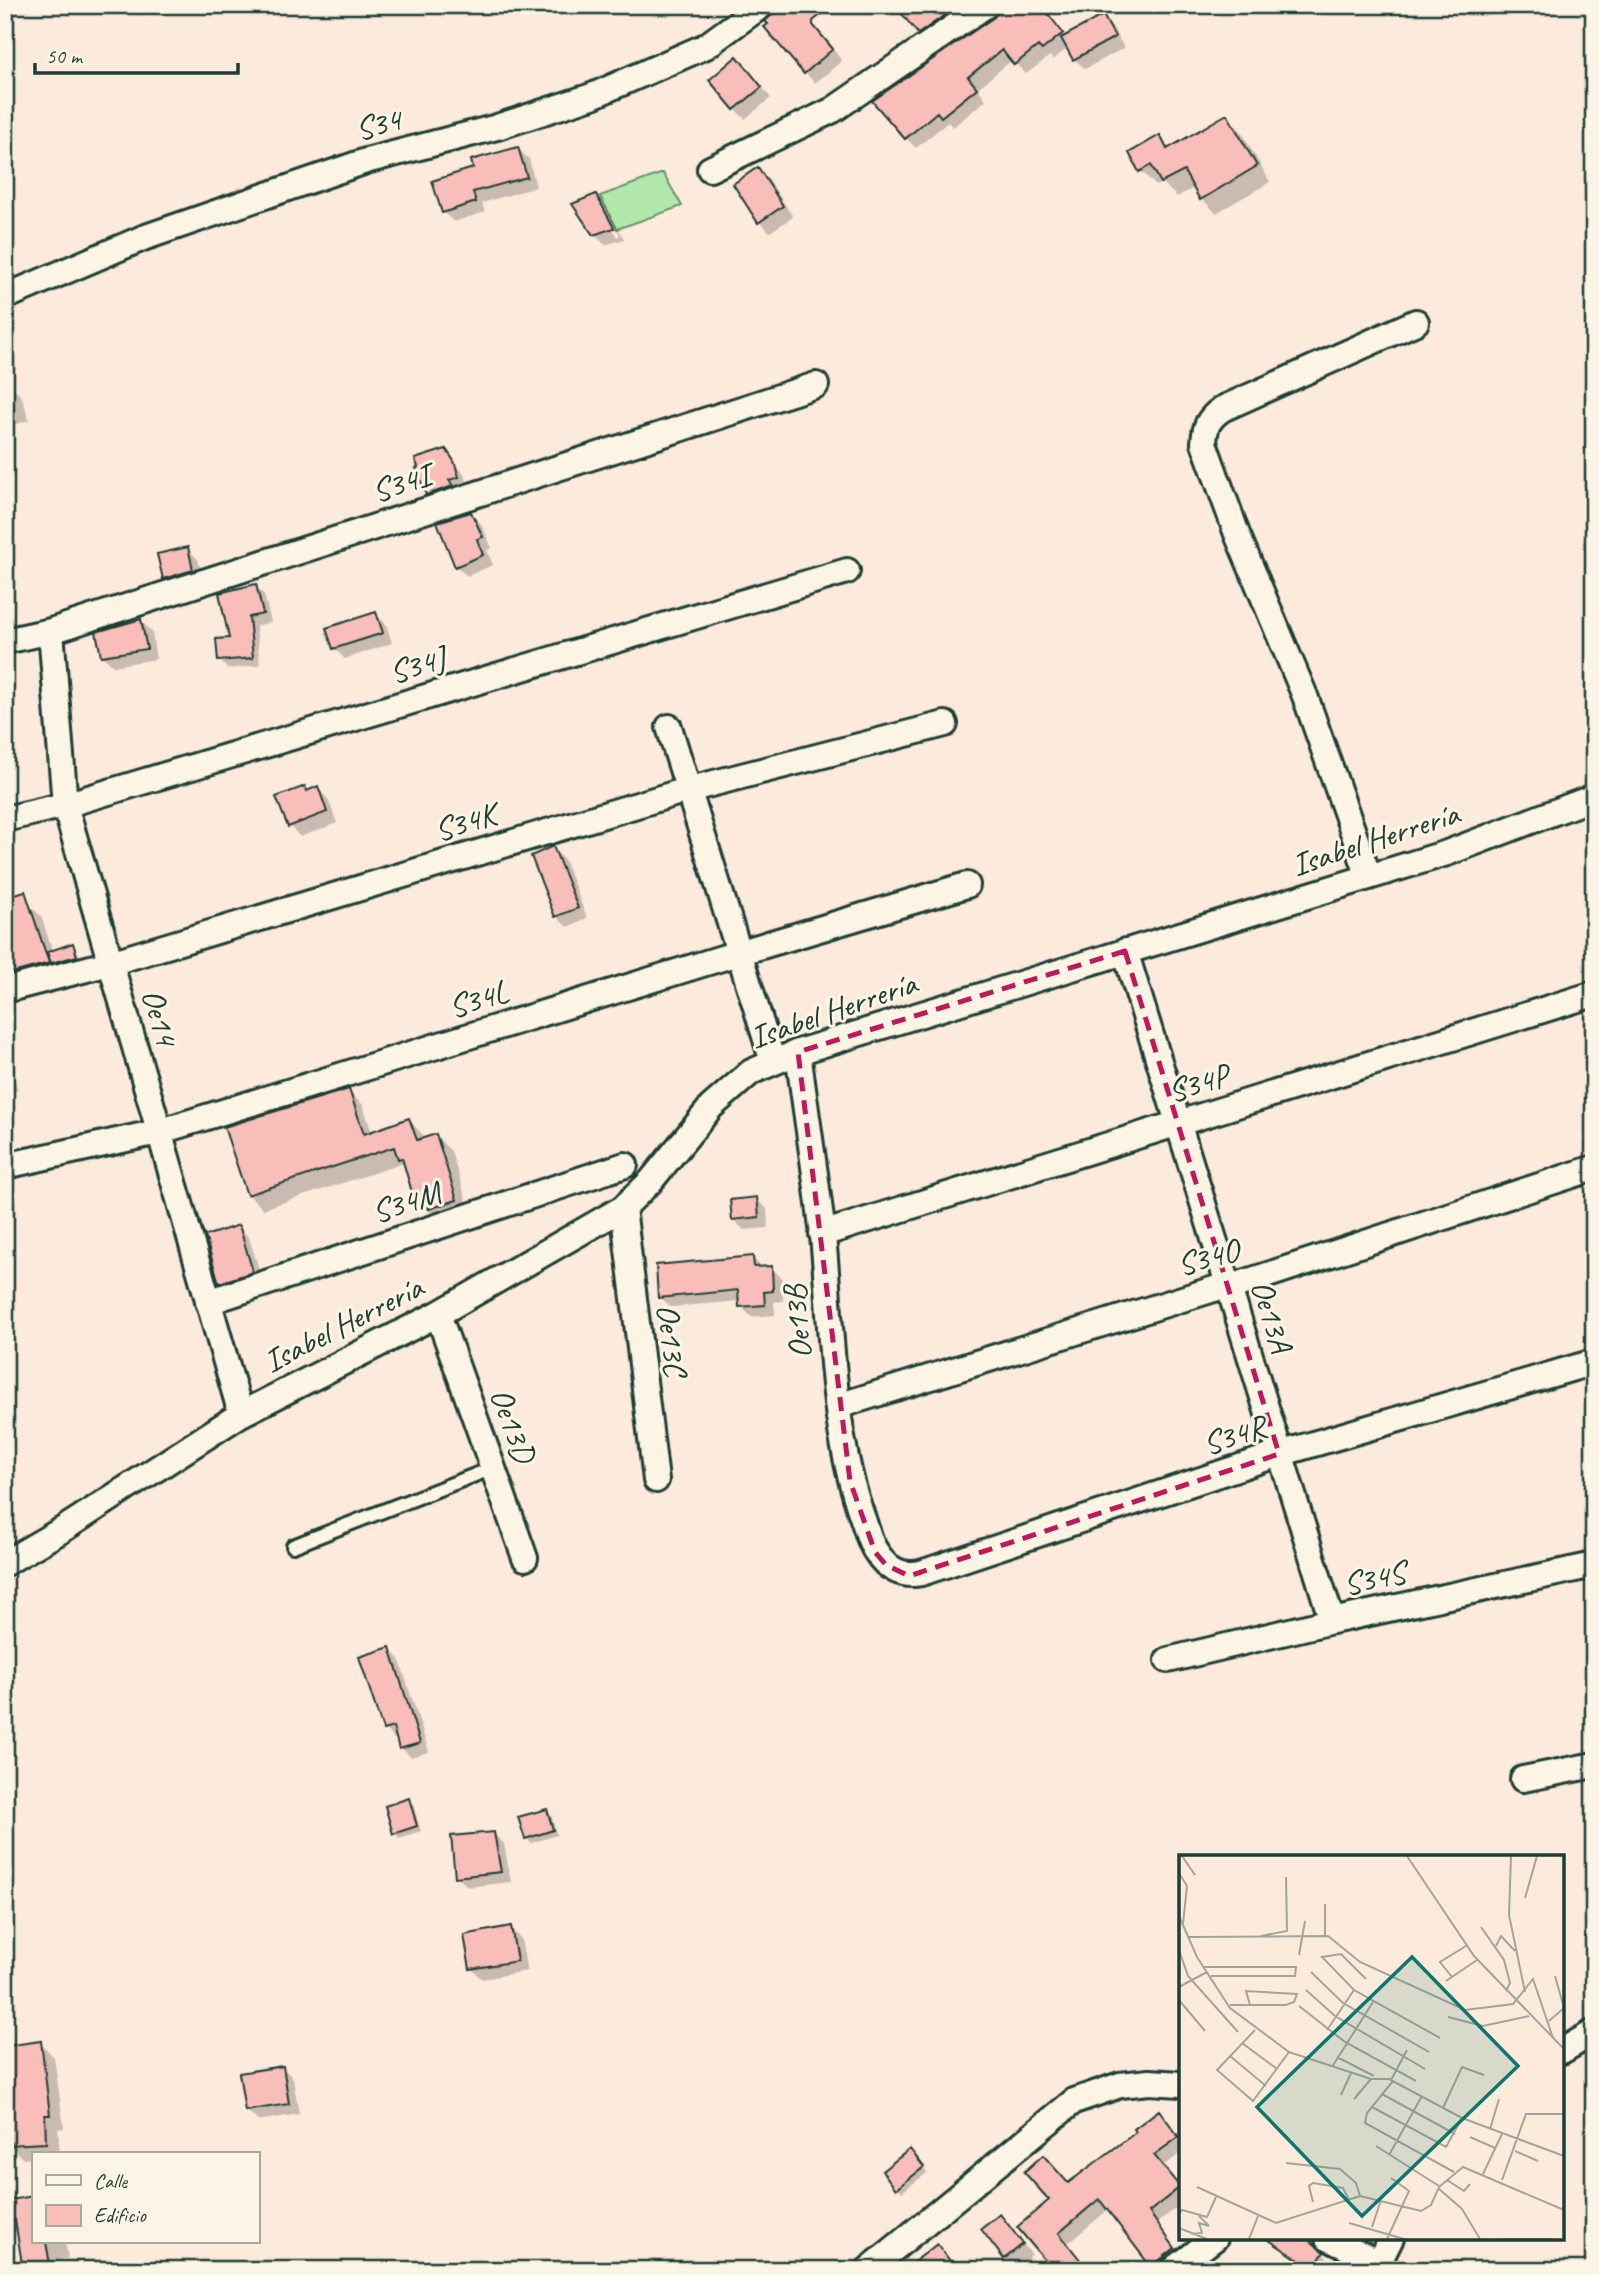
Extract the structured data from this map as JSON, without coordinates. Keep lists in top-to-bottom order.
{
  "streets": {
    "street": [
      "S34",
      "S34I",
      "S34J",
      "S34K",
      "Isabel Herrería",
      "S34L",
      "Oe14",
      "S34P",
      "S34M",
      "S34O",
      "Oe13A",
      "Oe13B",
      "Oe13C",
      "Oe13D",
      "S34R",
      "S34S"
    ]
  },
  "crossings": [
    ["S34I", "Oe14"],
    ["S34J", "Oe14"],
    ["S34K", "Oe14"],
    ["Isabel Herrería", "Oe14"],
    ["Isabel Herrería", "Oe13A"],
    ["Isabel Herrería", "Oe13B"],
    ["Isabel Herrería", "Oe13C"],
    ["Isabel Herrería", "Oe13D"],
    ["S34L", "Oe14"],
    ["Oe14", "S34M"],
    ["S34P", "Oe13A"],
    ["S34P", "Oe13B"],
    ["S34O", "Oe13A"],
    ["S34O", "Oe13B"],
    ["Oe13A", "S34R"],
    ["Oe13A", "S34S"],
    ["Oe13B", "S34R"]
  ],
  "legend": ["Calle", "Edificio"],
  "scale_bar": "50 m"
}
